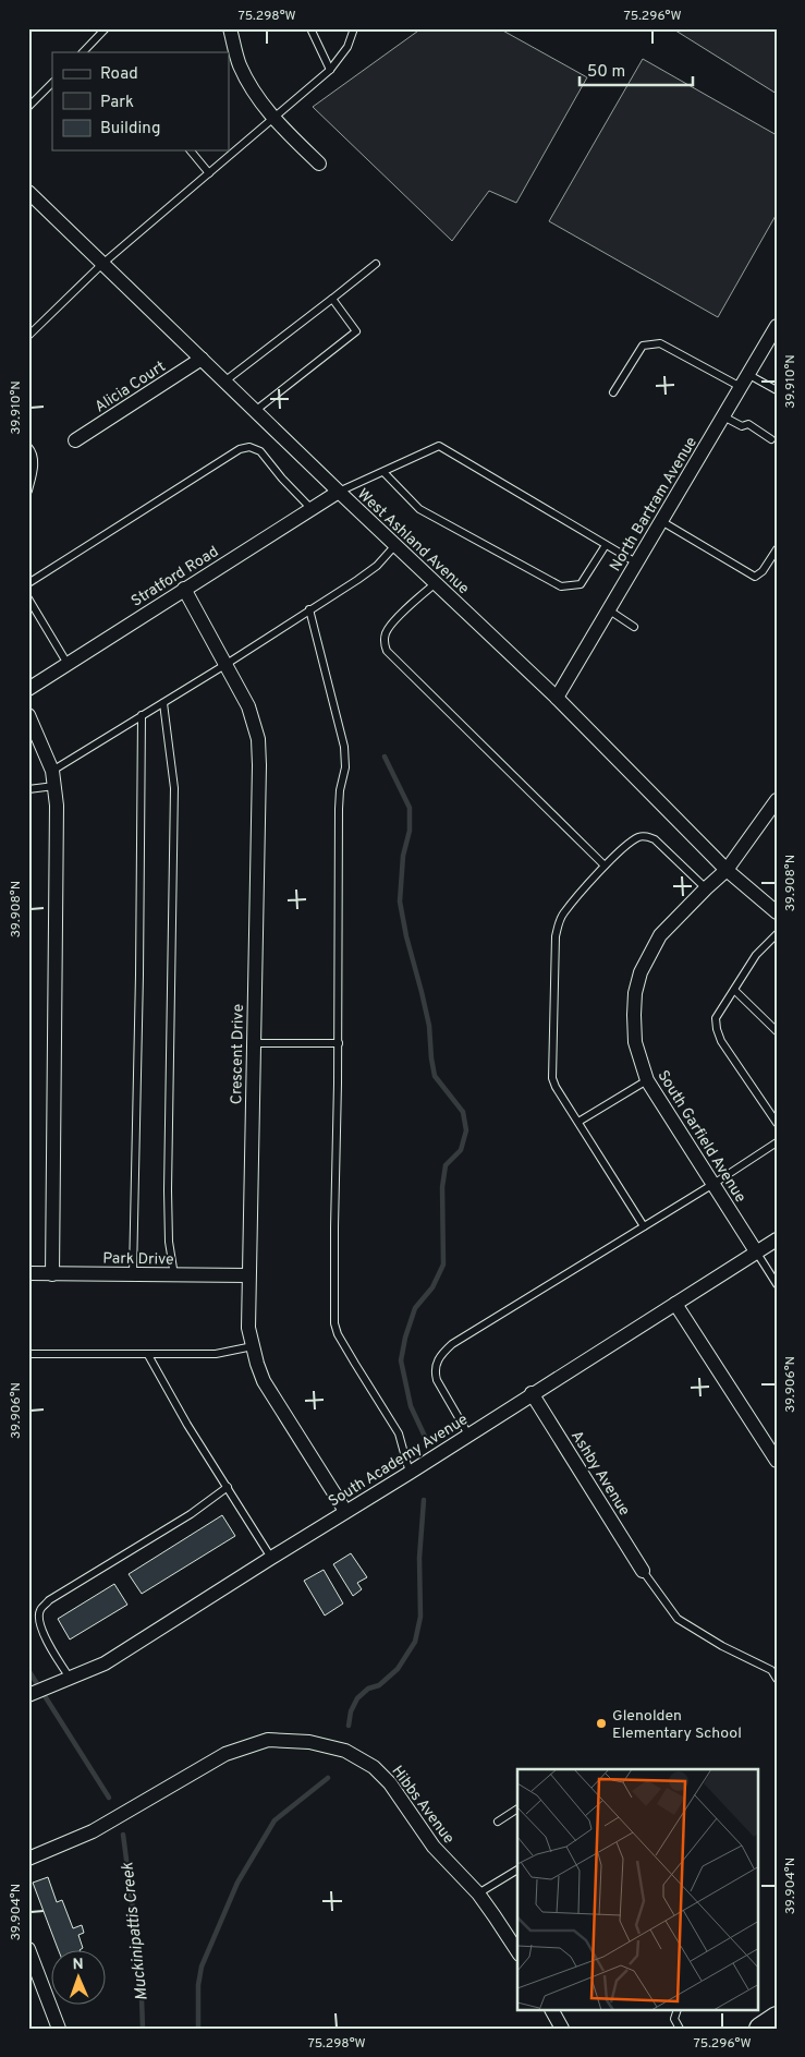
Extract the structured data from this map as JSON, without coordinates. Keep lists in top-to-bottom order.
{
  "streets": {
    "street": [
      "Alicia Court",
      "North Bartram Avenue",
      "West Ashland Avenue",
      "Stratford Road",
      "Crescent Drive",
      "South Garfield Avenue",
      "Park Drive",
      "South Academy Avenue",
      "Ashby Avenue",
      "Hibbs Avenue"
    ]
  },
  "crossings": [
    ["Alicia Court", "West Ashland Avenue"],
    ["North Bartram Avenue", "West Ashland Avenue"],
    ["West Ashland Avenue", "Stratford Road"],
    ["West Ashland Avenue", "South Garfield Avenue"],
    ["Stratford Road", "Crescent Drive"],
    ["Crescent Drive", "Park Drive"],
    ["Crescent Drive", "South Academy Avenue"],
    ["South Garfield Avenue", "South Academy Avenue"],
    ["South Academy Avenue", "Ashby Avenue"]
  ],
  "water": ["Muckinipattis Creek"],
  "places": ["Glenolden Elementary School"],
  "legend": ["Road", "Park", "Building"],
  "scale_bar": "50 m",
  "north": "top",
  "coordinates": [
    "75.298°W",
    "75.296°W",
    "39.910°N",
    "39.908°N",
    "39.906°N",
    "39.904°N"
  ]
}
